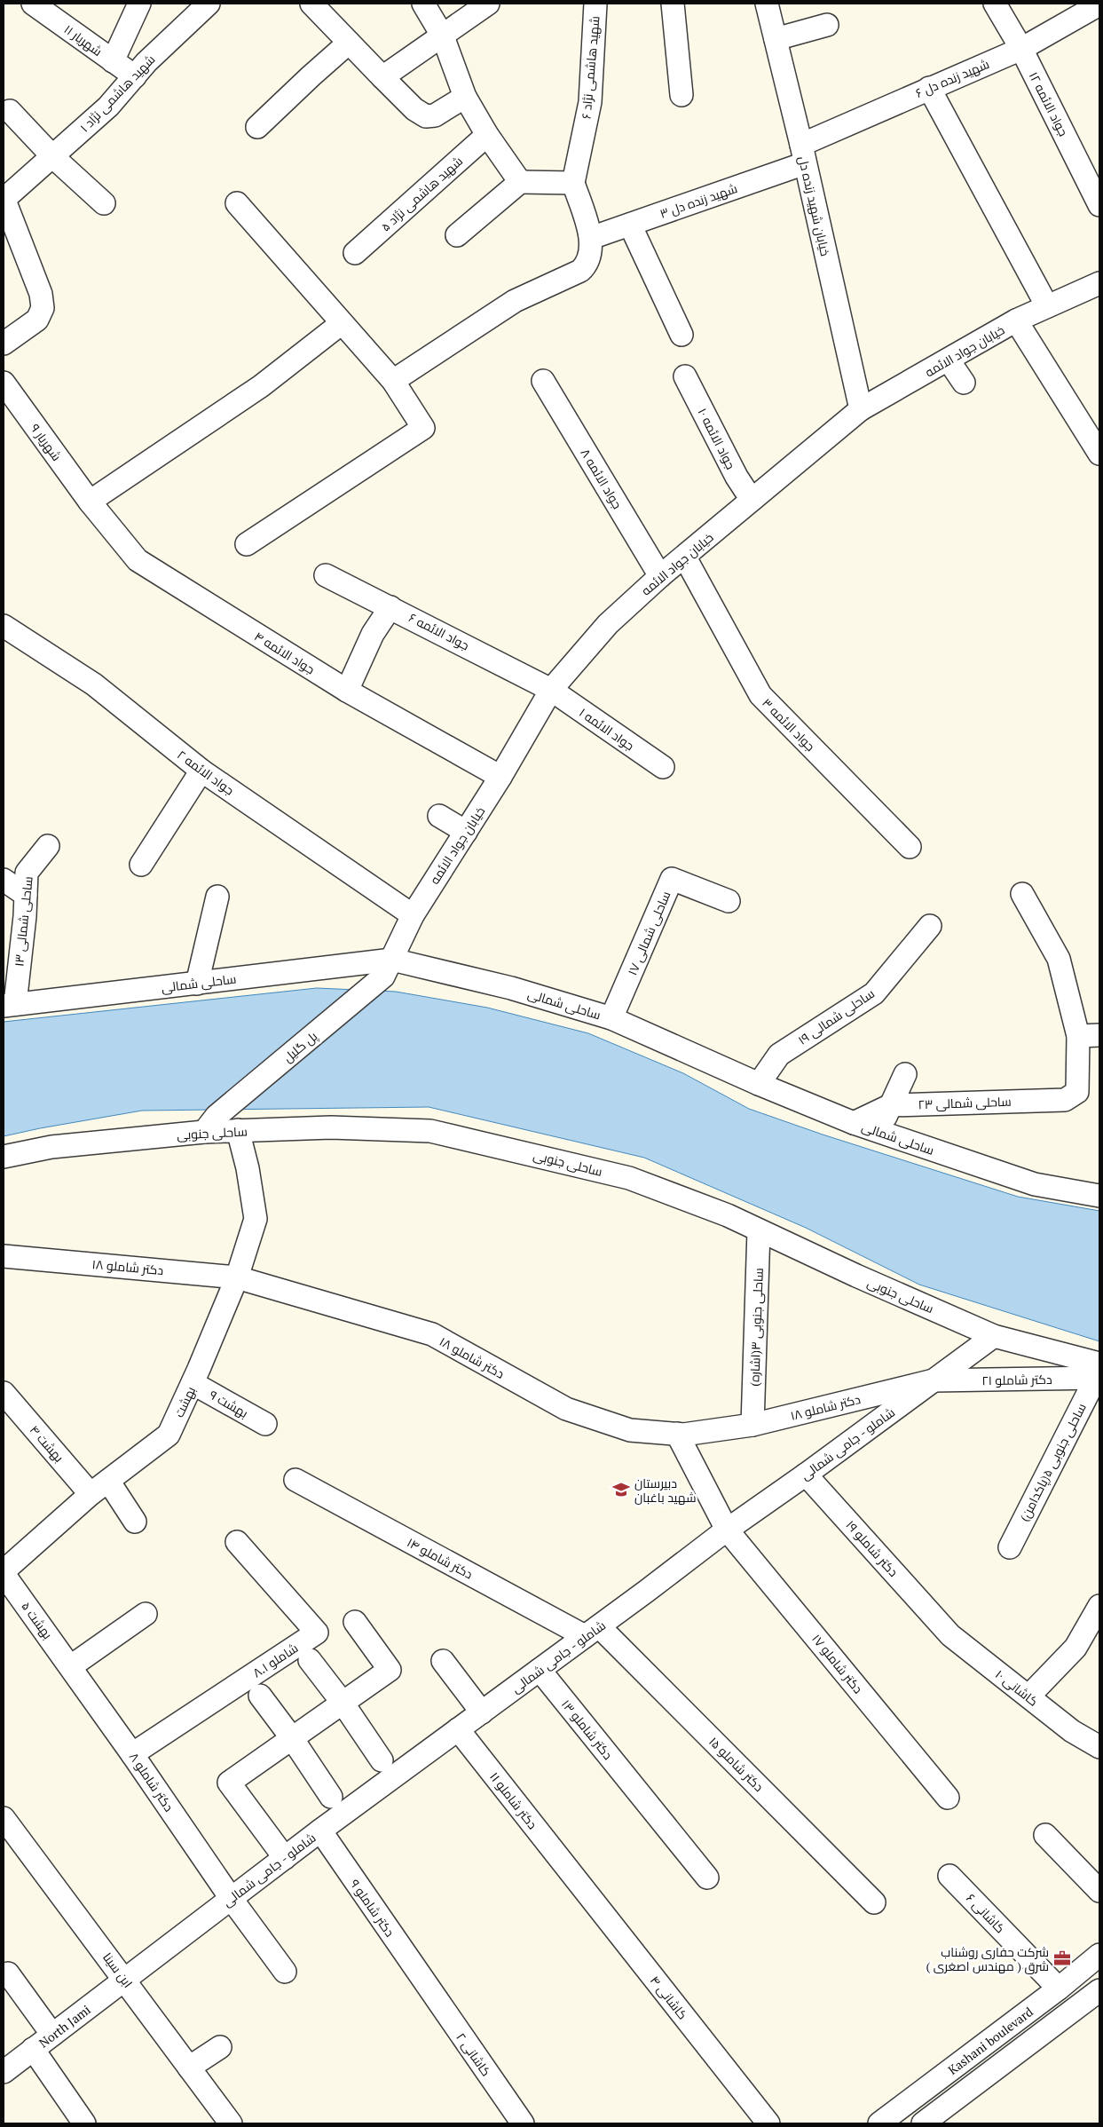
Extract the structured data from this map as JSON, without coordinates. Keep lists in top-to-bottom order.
{
  "streets": {
    "street": [
      "شهریار ۱۱",
      "شهید هاشمی نژاد ۶",
      "شهید زنده دل ۶",
      "شهید هاشمی نژاد ۱",
      "جواد الائمه ۱۲",
      "شهید هاشمی نژاد ۵",
      "شهید زنده دل ۳",
      "خیابان شهید زنده دل",
      "خیابان جواد الائمه",
      "جواد الائمه ۱۰",
      "شهریار ۹",
      "جواد الائمه ۸",
      "جواد الائمه ۶",
      "جواد الائمه ۴",
      "جواد الائمه ۳",
      "جواد الائمه ۱",
      "جواد الائمه ۲",
      "ساحلی شمالی ۱۳",
      "ساحلی شمالی ۱۷",
      "ساحلی شمالی",
      "ساحلی شمالی ۱۹",
      "پل گلیل",
      "ساحلی شمالی ۲۳",
      "ساحلی جنوبی",
      "دکتر شاملو ۱۸",
      "ساحلی جنوبی ۳(اشاره)",
      "دکتر شاملو ۲۱",
      "بهشت",
      "بهشت ۹",
      "بهشت ۴",
      "شاملو - جامی شمالی",
      "ساحلی جنوبی ۵(پاکدامن)",
      "دکتر شاملو ۱۹",
      "دکتر شاملو ۱۴",
      "بهشت ۵",
      "شاملو ۸.۱",
      "دکتر شاملو ۱۷",
      "کاشانی ۱۰",
      "دکتر شاملو ۱۳",
      "دکتر شاملو ۱۵",
      "دکتر شاملو ۸",
      "دکتر شاملو ۱۱",
      "دکتر شاملو ۹",
      "کاشانی ۶",
      "ابن سینا",
      "کاشانی ۴",
      "North Jami",
      "Kashani boulevard",
      "کاشانی ۲"
    ]
  },
  "crossings": [
    ["شهریار ۱۱", "شهید هاشمی نژاد ۱"],
    ["شهید زنده دل ۶", "جواد الائمه ۱۲"],
    ["شهید زنده دل ۶", "شهید زنده دل ۳"],
    ["شهید زنده دل ۶", "خیابان شهید زنده دل"],
    ["شهید زنده دل ۳", "خیابان شهید زنده دل"],
    ["خیابان شهید زنده دل", "خیابان جواد الائمه"],
    ["خیابان جواد الائمه", "جواد الائمه ۱۰"],
    ["خیابان جواد الائمه", "جواد الائمه ۸"],
    ["خیابان جواد الائمه", "جواد الائمه ۶"],
    ["خیابان جواد الائمه", "جواد الائمه ۴"],
    ["خیابان جواد الائمه", "جواد الائمه ۳"],
    ["خیابان جواد الائمه", "جواد الائمه ۱"],
    ["خیابان جواد الائمه", "جواد الائمه ۲"],
    ["خیابان جواد الائمه", "ساحلی شمالی"],
    ["خیابان جواد الائمه", "پل گلیل"],
    ["شهریار ۹", "جواد الائمه ۴"],
    ["جواد الائمه ۶", "جواد الائمه ۱"],
    ["ساحلی شمالی ۱۳", "ساحلی شمالی"],
    ["ساحلی شمالی ۱۷", "ساحلی شمالی"],
    ["ساحلی شمالی", "ساحلی شمالی ۱۹"],
    ["ساحلی شمالی", "پل گلیل"],
    ["ساحلی شمالی", "ساحلی شمالی ۲۳"],
    ["پل گلیل", "ساحلی جنوبی"],
    ["ساحلی جنوبی", "ساحلی جنوبی ۳(اشاره)"],
    ["ساحلی جنوبی", "دکتر شاملو ۲۱"],
    ["ساحلی جنوبی", "بهشت"],
    ["ساحلی جنوبی", "شاملو - جامی شمالی"],
    ["ساحلی جنوبی", "ساحلی جنوبی ۵(پاکدامن)"],
    ["دکتر شاملو ۱۸", "ساحلی جنوبی ۳(اشاره)"],
    ["دکتر شاملو ۱۸", "دکتر شاملو ۲۱"],
    ["دکتر شاملو ۱۸", "بهشت"],
    ["دکتر شاملو ۱۸", "شاملو - جامی شمالی"],
    ["دکتر شاملو ۱۸", "دکتر شاملو ۱۷"],
    ["دکتر شاملو ۲۱", "شاملو - جامی شمالی"],
    ["دکتر شاملو ۲۱", "ساحلی جنوبی ۵(پاکدامن)"],
    ["بهشت", "بهشت ۹"],
    ["بهشت", "بهشت ۴"],
    ["بهشت", "بهشت ۵"],
    ["شاملو - جامی شمالی", "دکتر شاملو ۱۹"],
    ["شاملو - جامی شمالی", "دکتر شاملو ۱۴"],
    ["شاملو - جامی شمالی", "دکتر شاملو ۱۷"],
    ["شاملو - جامی شمالی", "دکتر شاملو ۱۳"],
    ["شاملو - جامی شمالی", "دکتر شاملو ۱۵"],
    ["شاملو - جامی شمالی", "دکتر شاملو ۸"],
    ["شاملو - جامی شمالی", "دکتر شاملو ۱۱"],
    ["شاملو - جامی شمالی", "دکتر شاملو ۹"],
    ["شاملو - جامی شمالی", "ابن سینا"],
    ["شاملو - جامی شمالی", "North Jami"],
    ["دکتر شاملو ۱۹", "کاشانی ۱۰"],
    ["دکتر شاملو ۱۴", "دکتر شاملو ۱۵"],
    ["بهشت ۵", "دکتر شاملو ۸"],
    ["شاملو ۸.۱", "دکتر شاملو ۸"],
    ["دکتر شاملو ۱۱", "کاشانی ۴"],
    ["دکتر شاملو ۹", "کاشانی ۲"],
    ["کاشانی ۶", "Kashani boulevard"],
    ["ابن سینا", "North Jami"]
  ],
  "places": {
    "school or university": ["دبیرستان شهید باغبان"],
    "office": ["شرکت حفاری روشناب شرق ( مهندس اصغری )"]
  }
}
